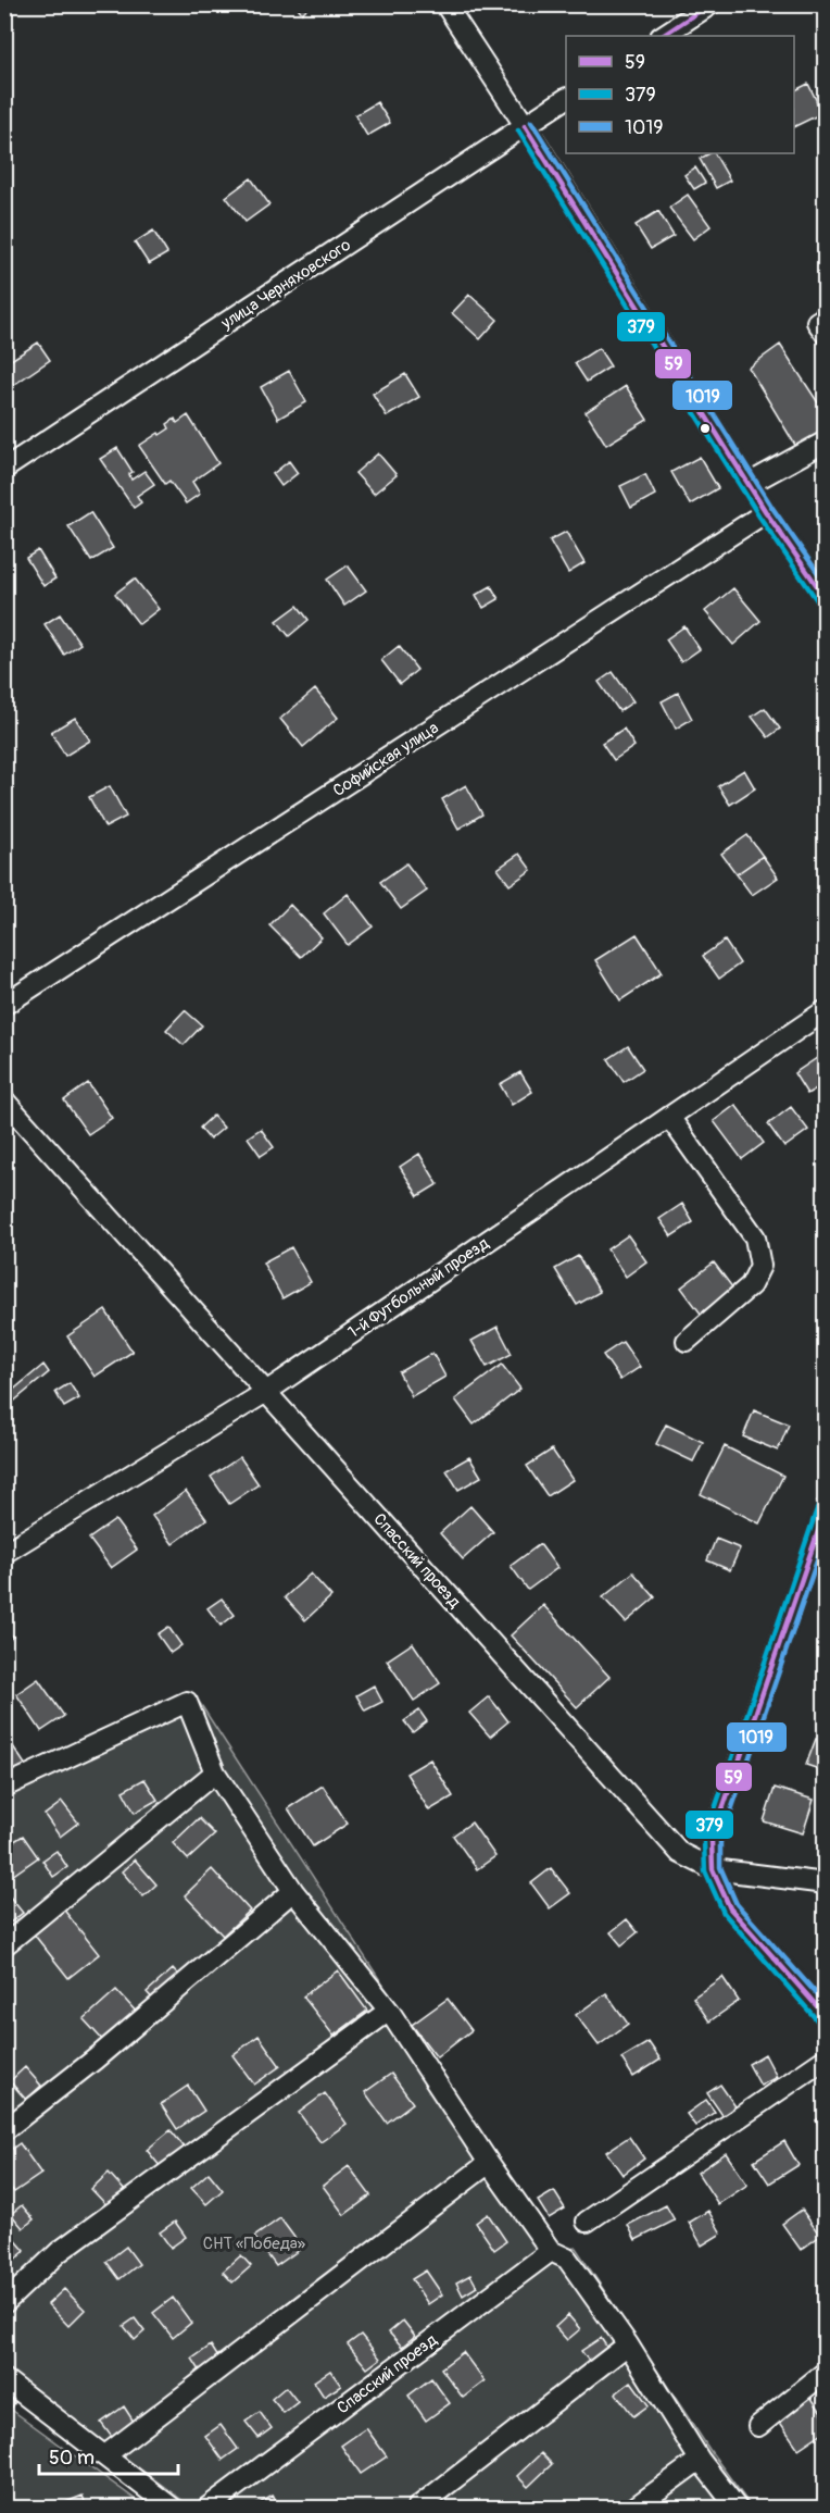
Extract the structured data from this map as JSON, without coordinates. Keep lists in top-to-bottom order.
{
  "streets": {
    "street": [
      "улица Черняховского",
      "Софийская улица",
      "1-й Футбольный проезд",
      "Спасский проезд"
    ]
  },
  "crossings": [
    ["1-й Футбольный проезд", "Спасский проезд"]
  ],
  "parks": ["СНТ «Победа»"],
  "lines": ["transit line 59", "transit line 1019", "transit line 379"],
  "legend": ["59", "379", "1019"],
  "scale_bar": "50 m"
}
